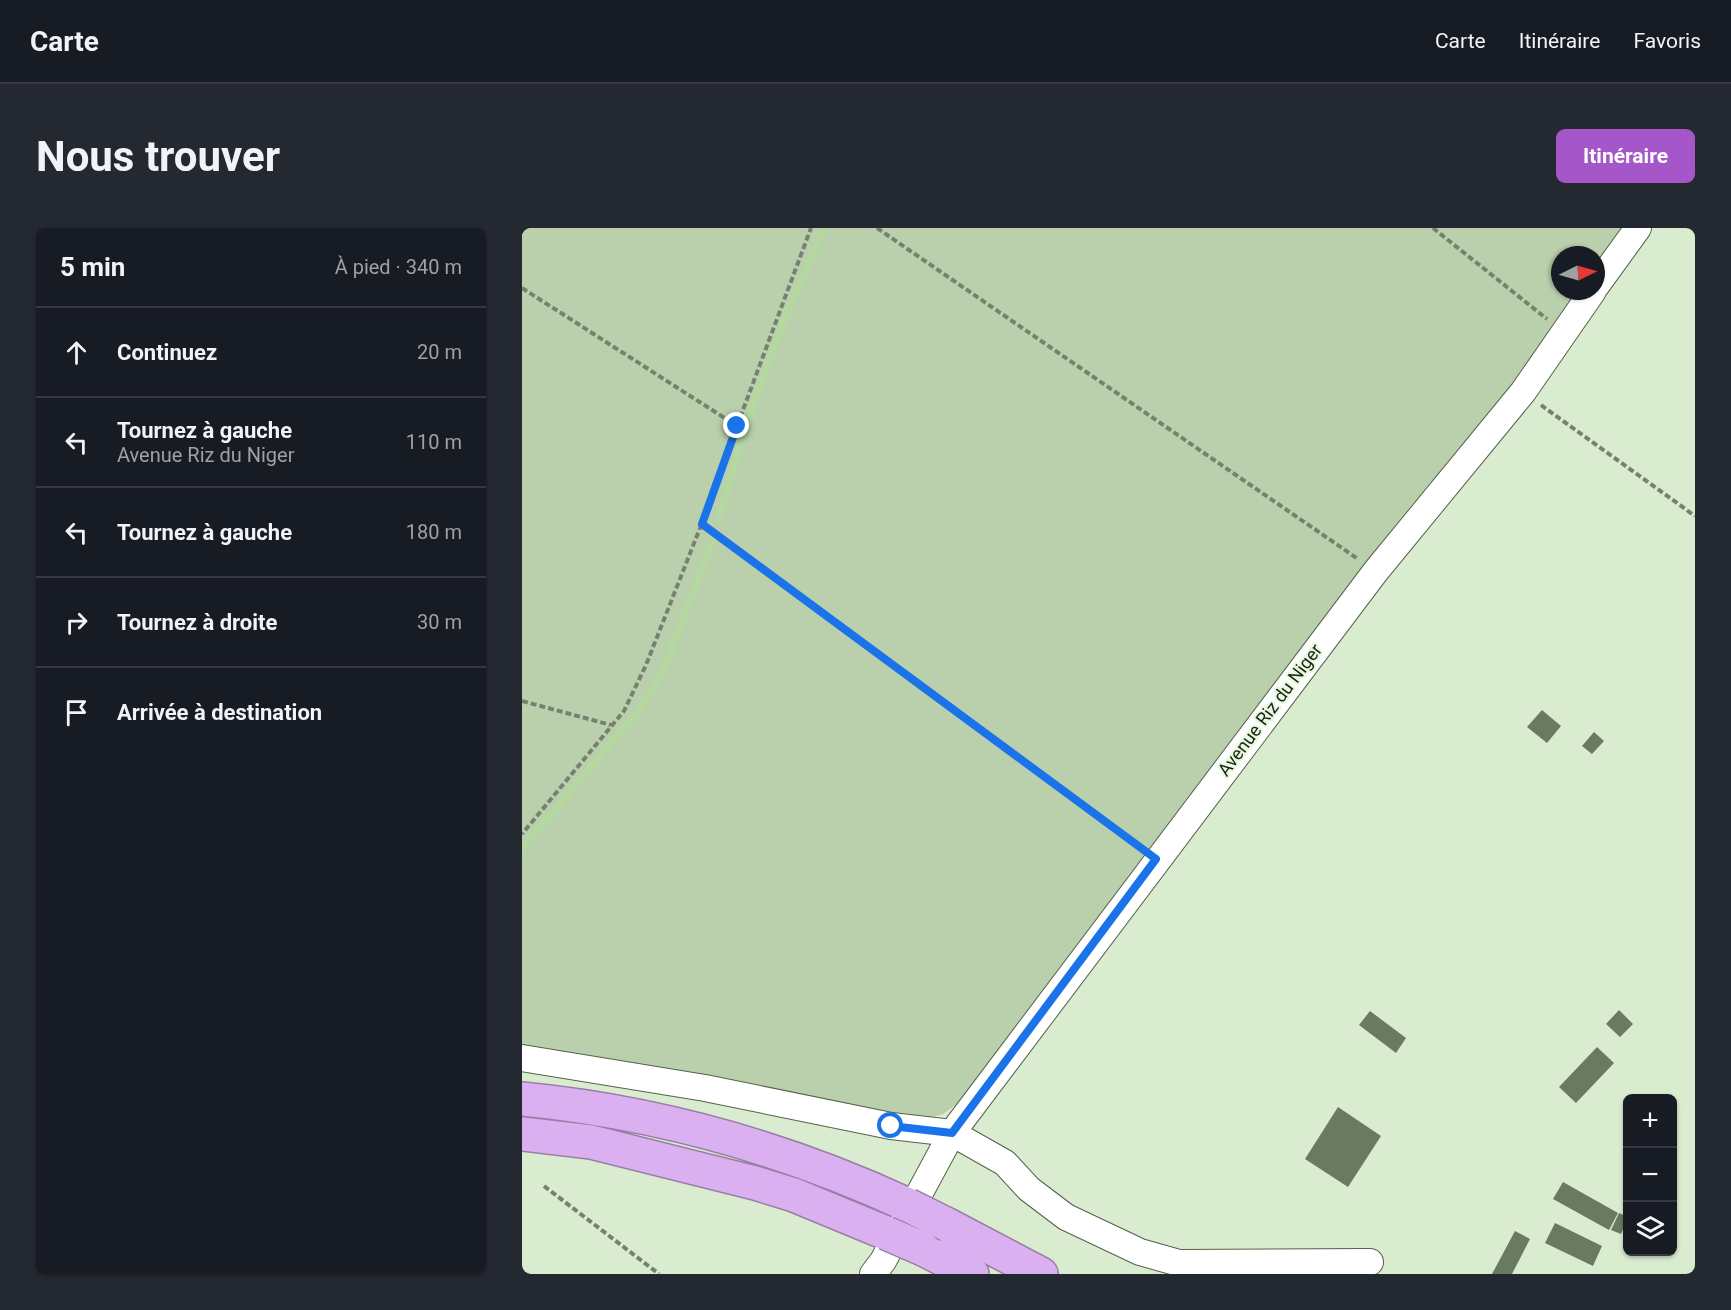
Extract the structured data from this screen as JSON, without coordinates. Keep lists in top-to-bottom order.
{
  "streets": {
    "street": ["Avenue Riz du Niger"]
  },
  "north": "right",
  "page": {
    "header": "Carte",
    "nav": ["Carte", "Itinéraire", "Favoris"],
    "buttons": "Itinéraire",
    "title": "Nous trouver",
    "heading": ["5 min", "À pied · 340 m"],
    "list": [
      ["Continuez", "20 m"],
      ["Tournez à gauche", "Avenue Riz du Niger", "110 m"],
      ["Tournez à gauche", "180 m"],
      ["Tournez à droite", "30 m"],
      "Arrivée à destination"
    ],
    "map_buttons": ["+", "−"]
  }
}
